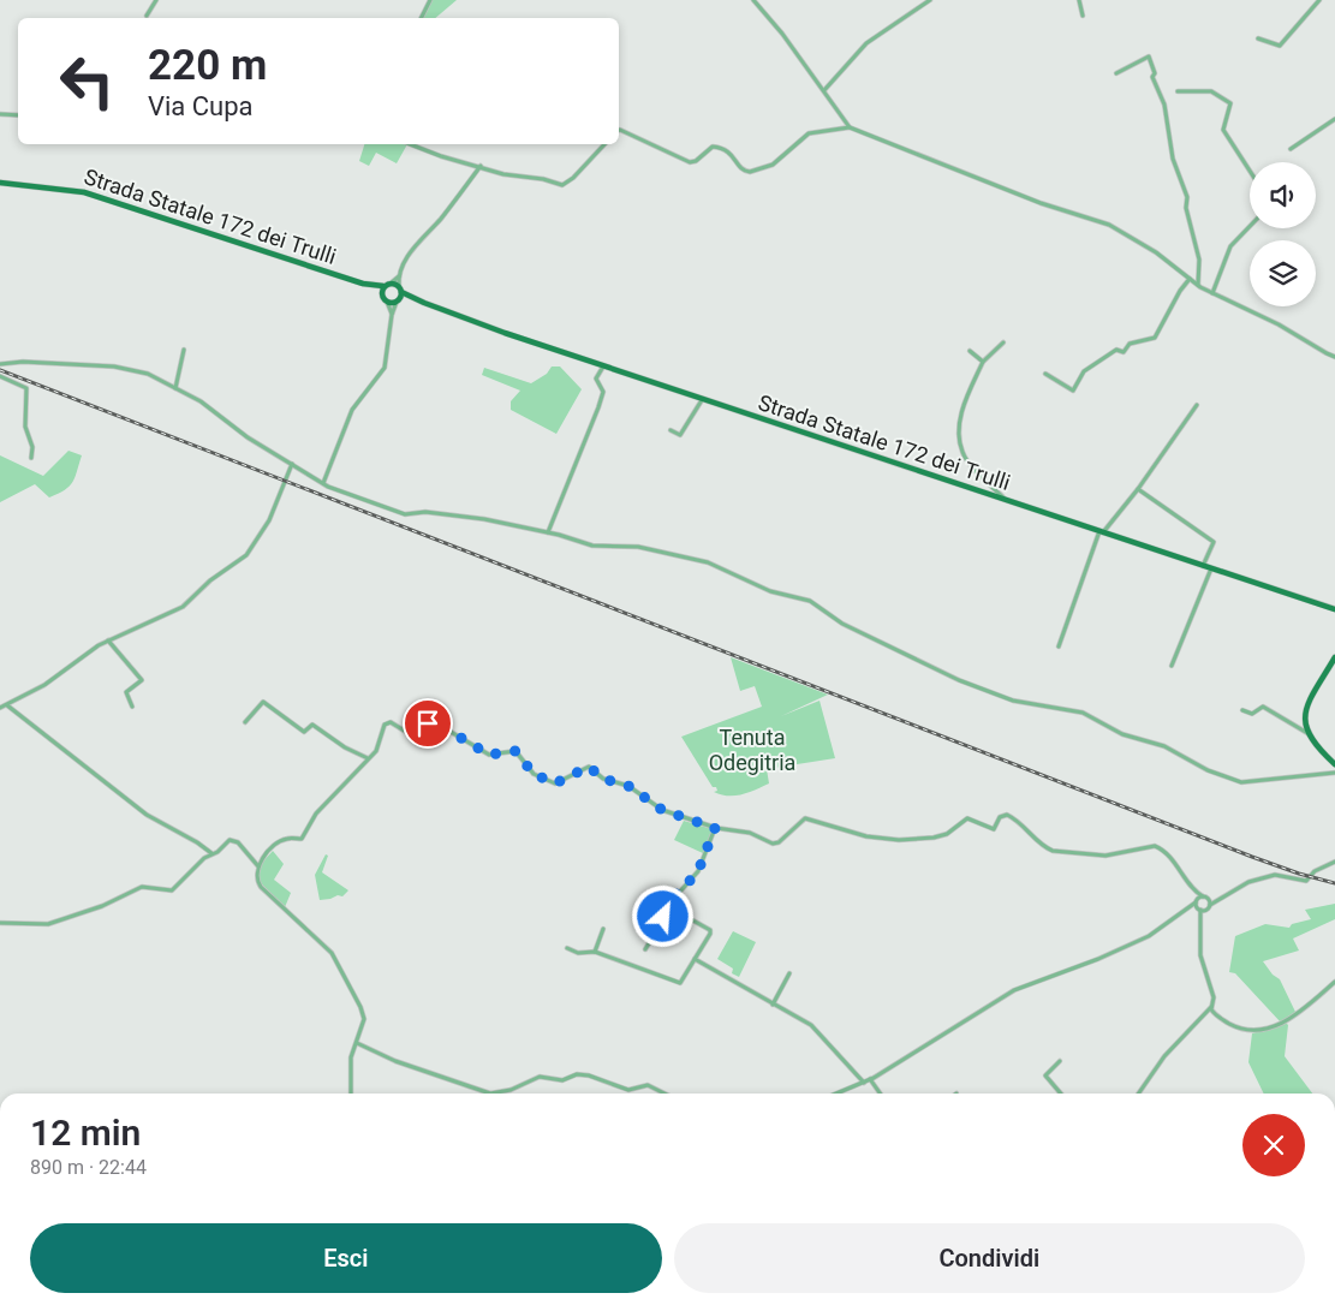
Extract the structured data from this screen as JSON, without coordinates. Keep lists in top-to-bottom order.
{
  "streets": {
    "main road": ["Strada Statale 172 dei Trulli"]
  },
  "parks": ["Tenuta Odegitria"],
  "page": {
    "turn": ["220 m", "Via Cupa"],
    "heading": ["12 min", "890 m · 22:44"],
    "buttons": ["Esci", "Condividi"]
  }
}
